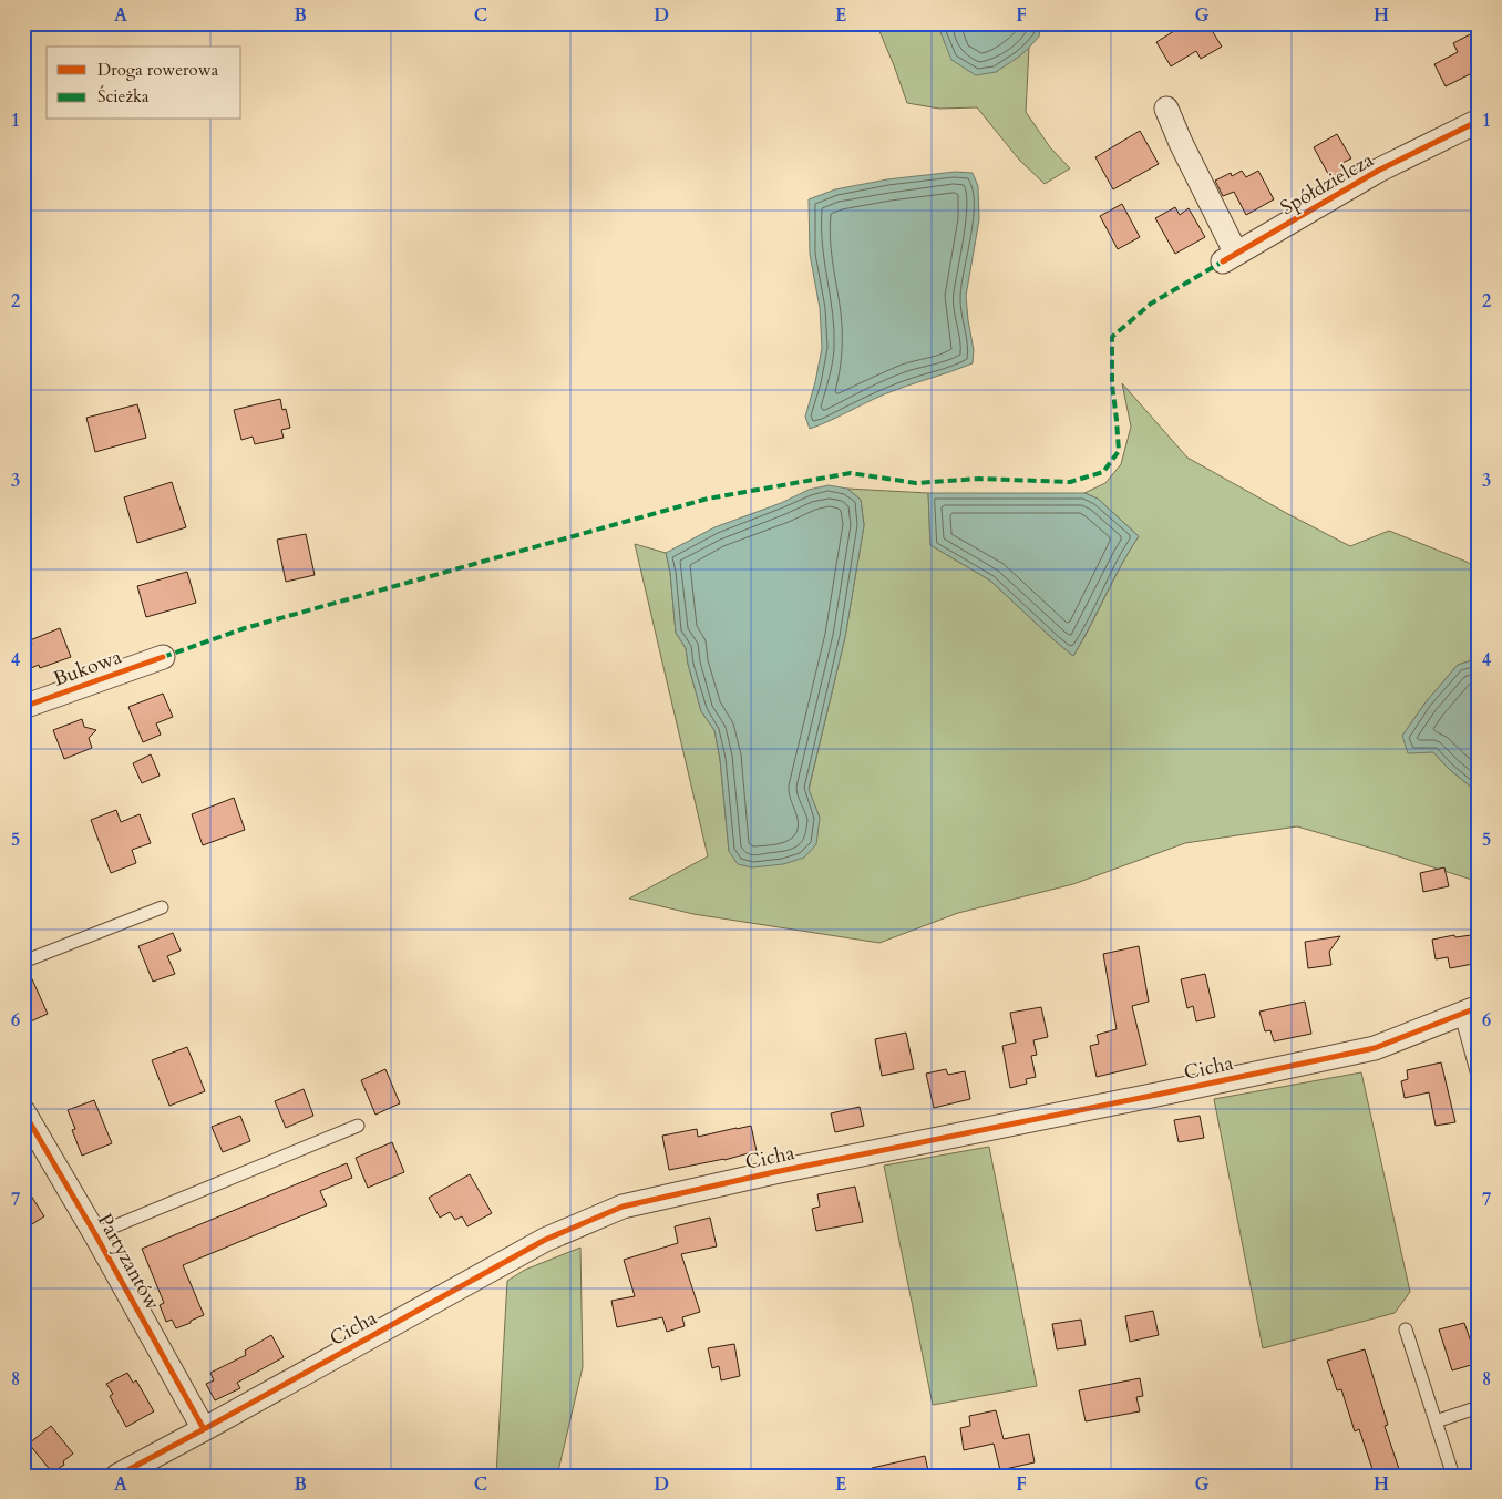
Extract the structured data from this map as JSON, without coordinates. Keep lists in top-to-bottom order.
{
  "streets": {
    "street": [
      "Spółdzielcza",
      "Bukowa",
      "Cicha",
      "Partyzantów"
    ]
  },
  "crossings": [
    ["Cicha", "Partyzantów"]
  ],
  "legend": ["Droga rowerowa", "Ścieżka"],
  "grid": {
    "columns": [
      "A",
      "B",
      "C",
      "D",
      "E",
      "F",
      "G",
      "H"
    ],
    "rows": [
      "1",
      "2",
      "3",
      "4",
      "5",
      "6",
      "7",
      "8"
    ]
  }
}
